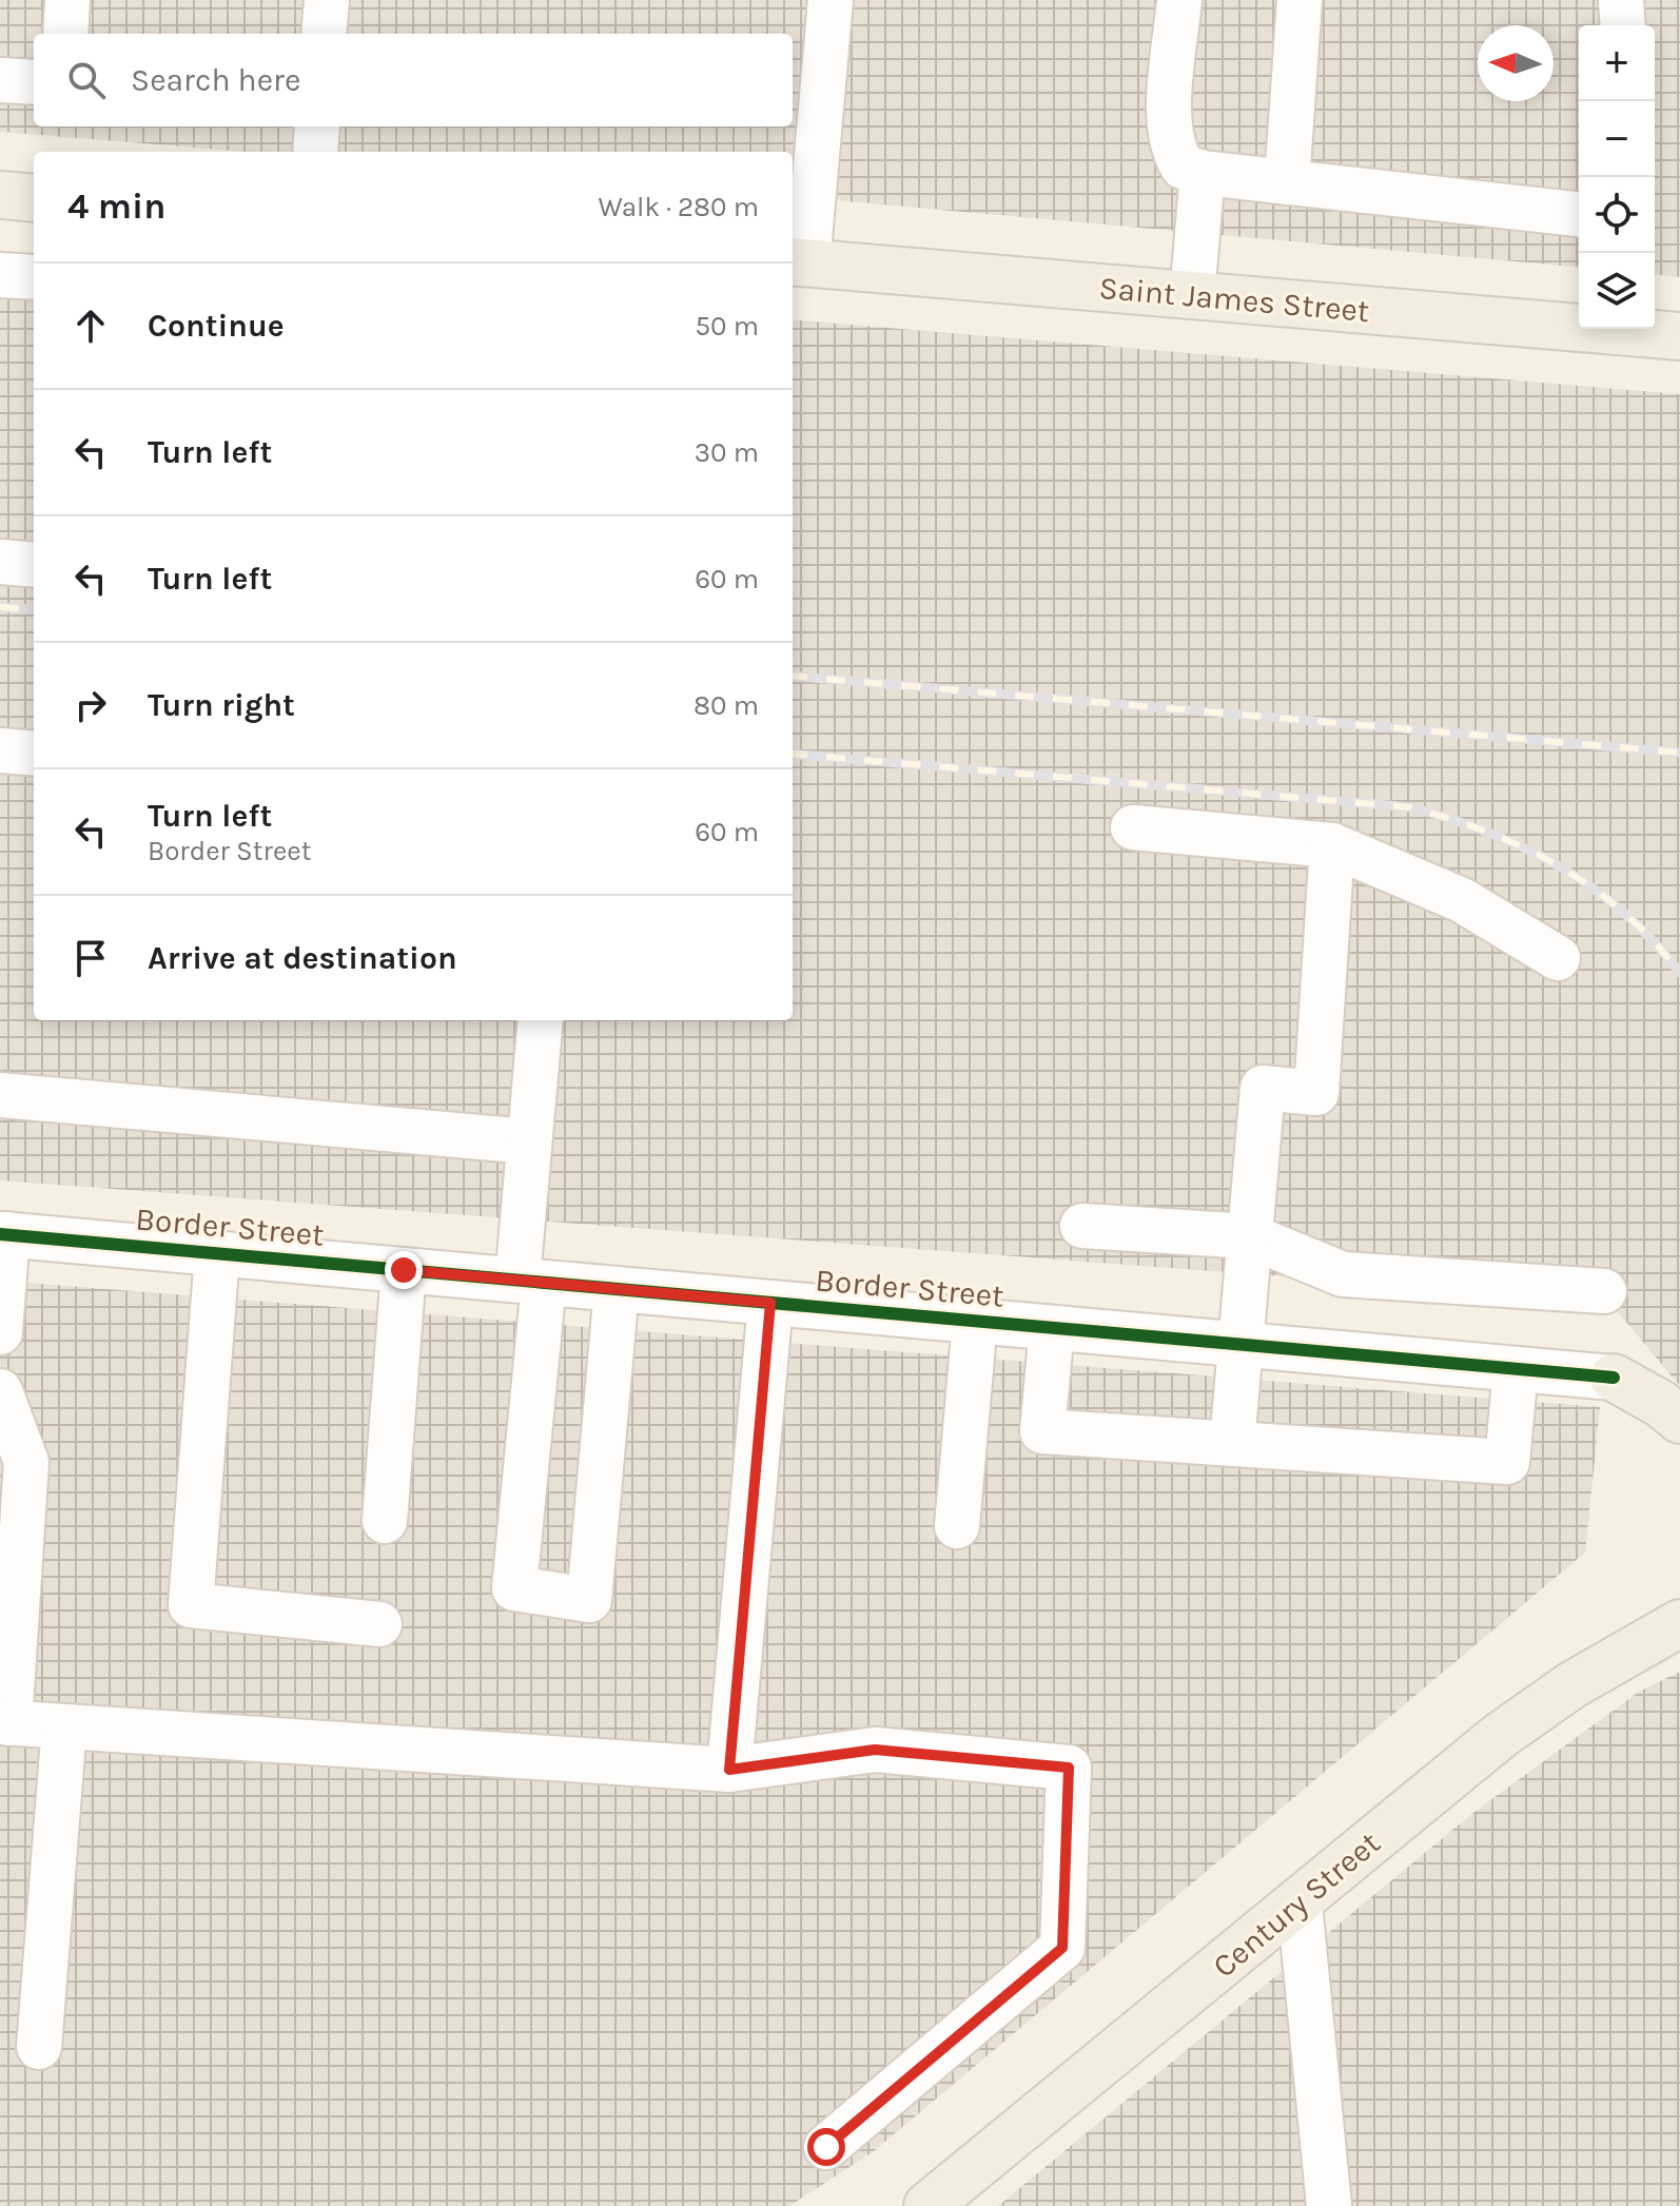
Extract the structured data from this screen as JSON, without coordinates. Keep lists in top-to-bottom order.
{
  "streets": {
    "main road": ["Saint James Street", "Century Street"],
    "street": ["Border Street"]
  },
  "north": "left",
  "page": {
    "map_buttons": ["+", "−"],
    "search": "Search here",
    "heading": ["4 min", "Walk · 280 m"],
    "list": [
      ["Continue", "50 m"],
      ["Turn left", "30 m"],
      ["Turn left", "60 m"],
      ["Turn right", "80 m"],
      ["Turn left", "Border Street", "60 m"],
      "Arrive at destination"
    ]
  }
}
